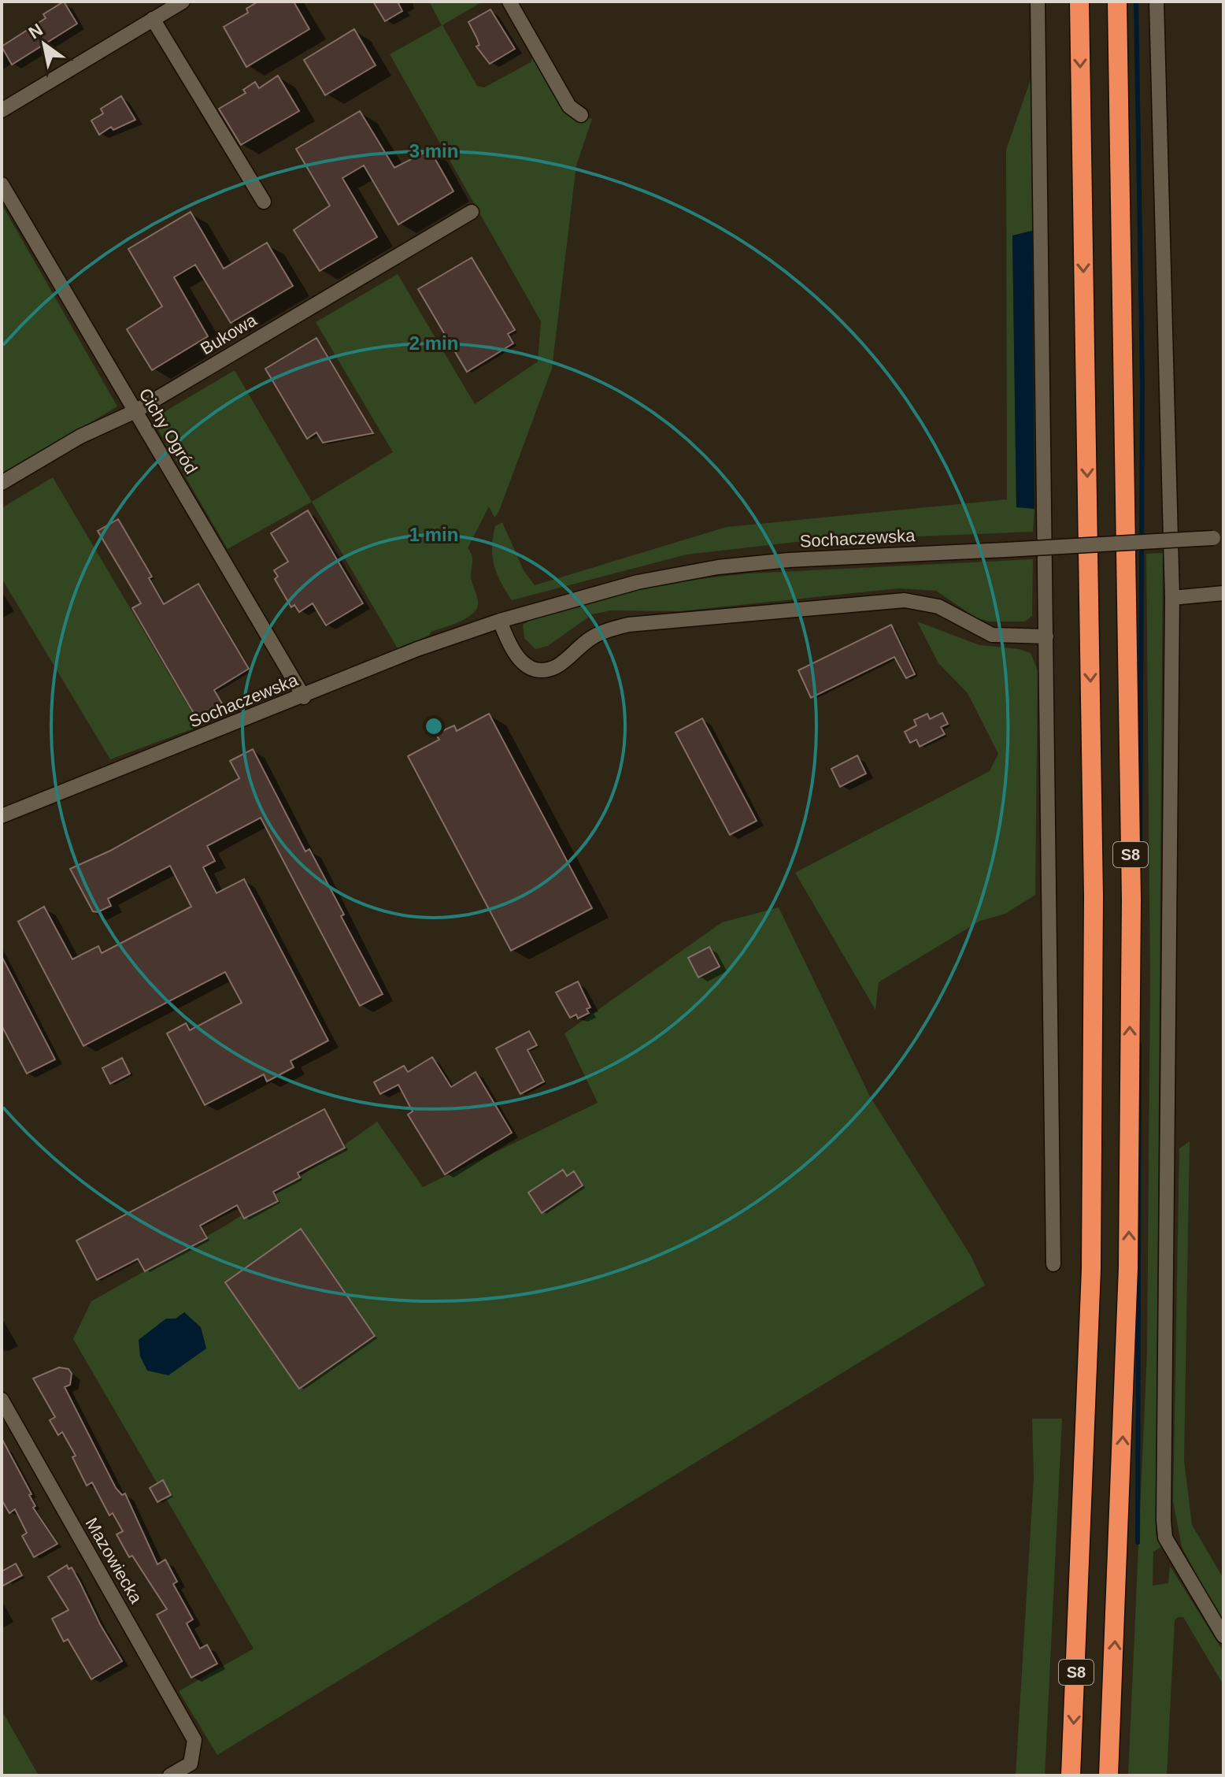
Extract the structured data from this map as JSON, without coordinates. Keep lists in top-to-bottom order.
{
  "streets": {
    "highway": ["S8"],
    "street": [
      "Bukowa",
      "Cichy Ogród",
      "Sochaczewska",
      "Mazowiecka"
    ]
  },
  "crossings": [
    ["Bukowa", "Cichy Ogród"],
    ["Cichy Ogród", "Sochaczewska"]
  ],
  "north": "top left",
  "rings": ["3 min", "2 min", "1 min"]
}
